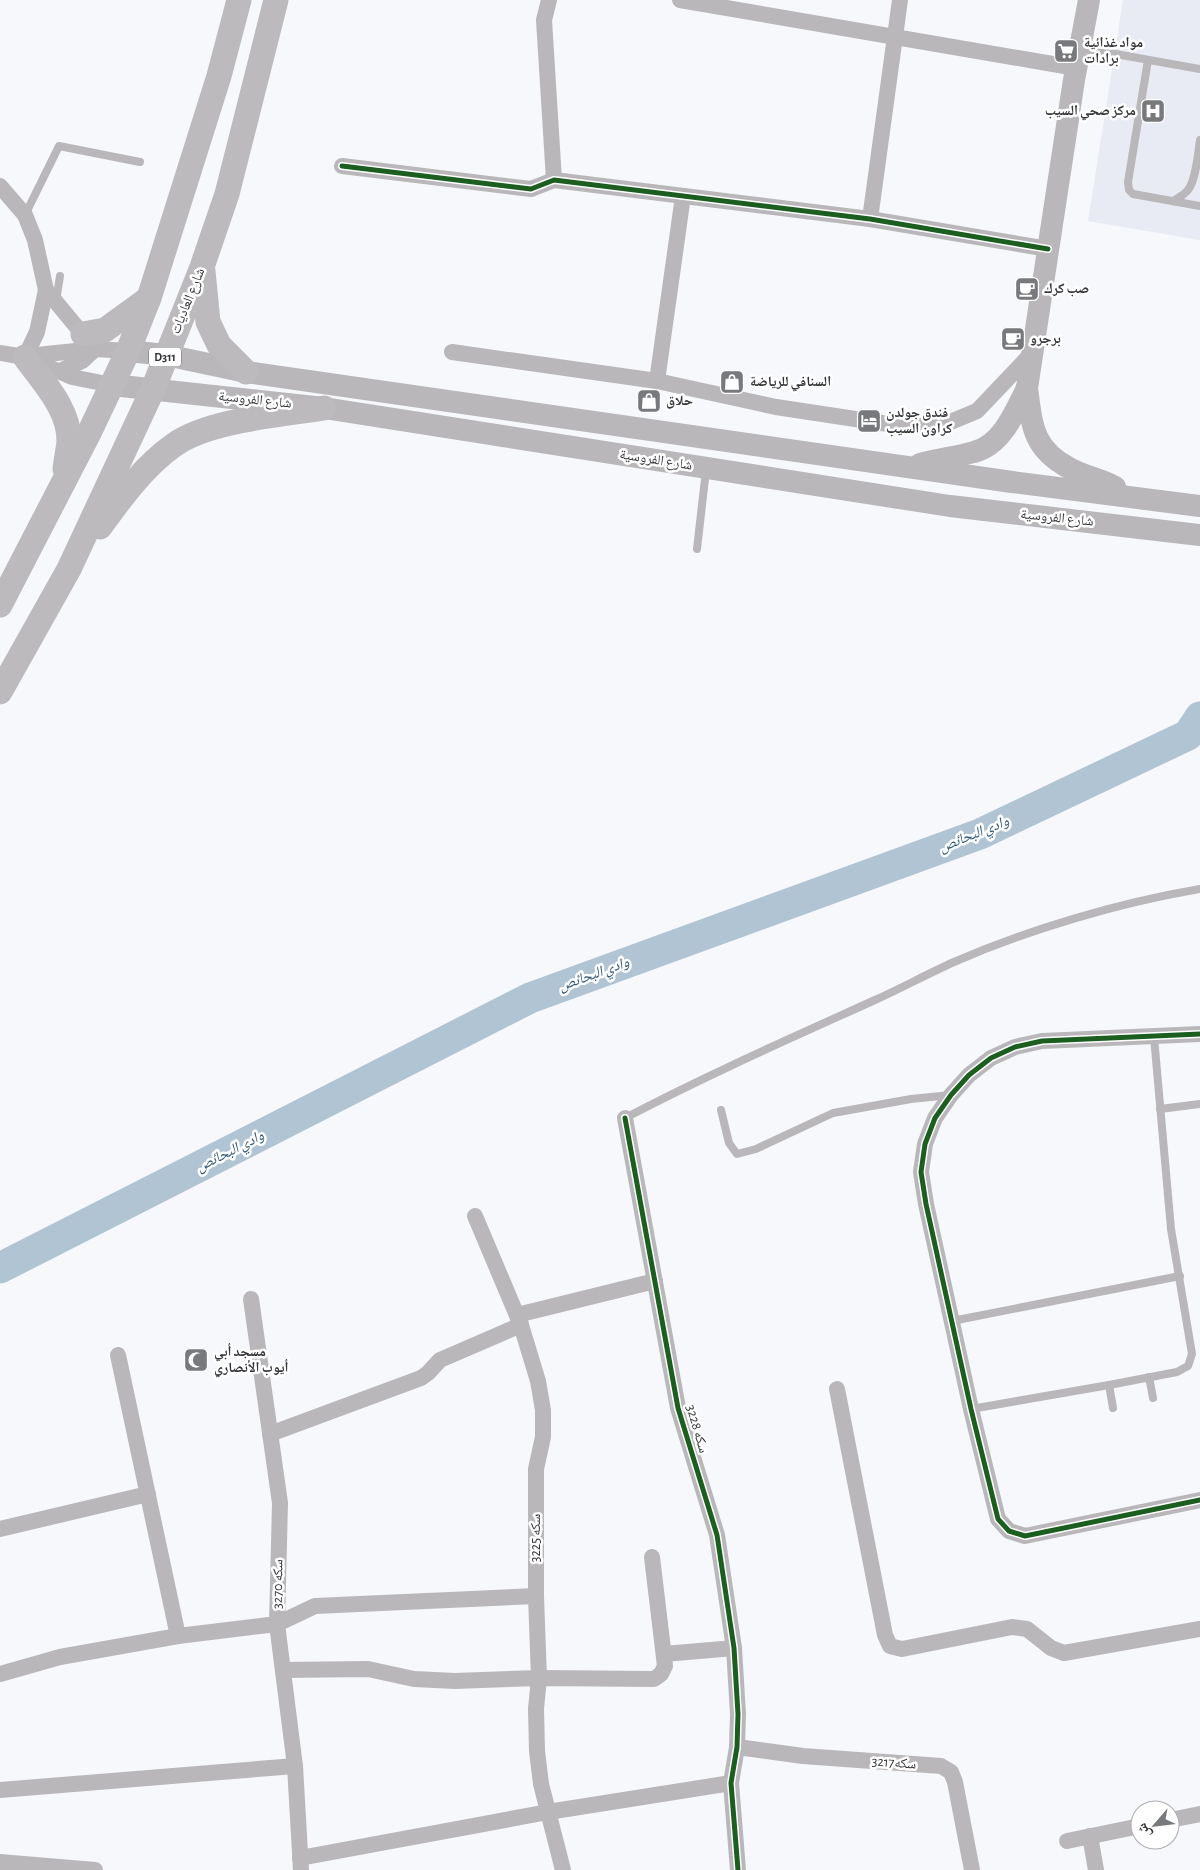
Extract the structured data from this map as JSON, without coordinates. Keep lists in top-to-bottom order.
{
  "streets": {
    "main road": ["شارع العاديات", "D311", "شارع الفروسية"],
    "street": [
      "سكه 3228",
      "سكه 3225",
      "سكه 3270",
      "سكه3217"
    ]
  },
  "crossings": [
    ["شارع العاديات", "شارع الفروسية"],
    ["D311", "شارع الفروسية"],
    ["سكه 3228", "سكه3217"]
  ],
  "water": ["وادي البحائص"],
  "places": {
    "supermarket": ["مواد غذائية برادات"],
    "hospital": ["مركز صحي السيب"],
    "cafe": ["صب كرك", "برجرو"],
    "shop": ["السنافي للرياضة", "حلاق"],
    "hotel": ["فندق جولدن كراون السيب"],
    "mosque": ["مسجد أبي أيوب الأنصاري"]
  },
  "north": "bottom left"
}
